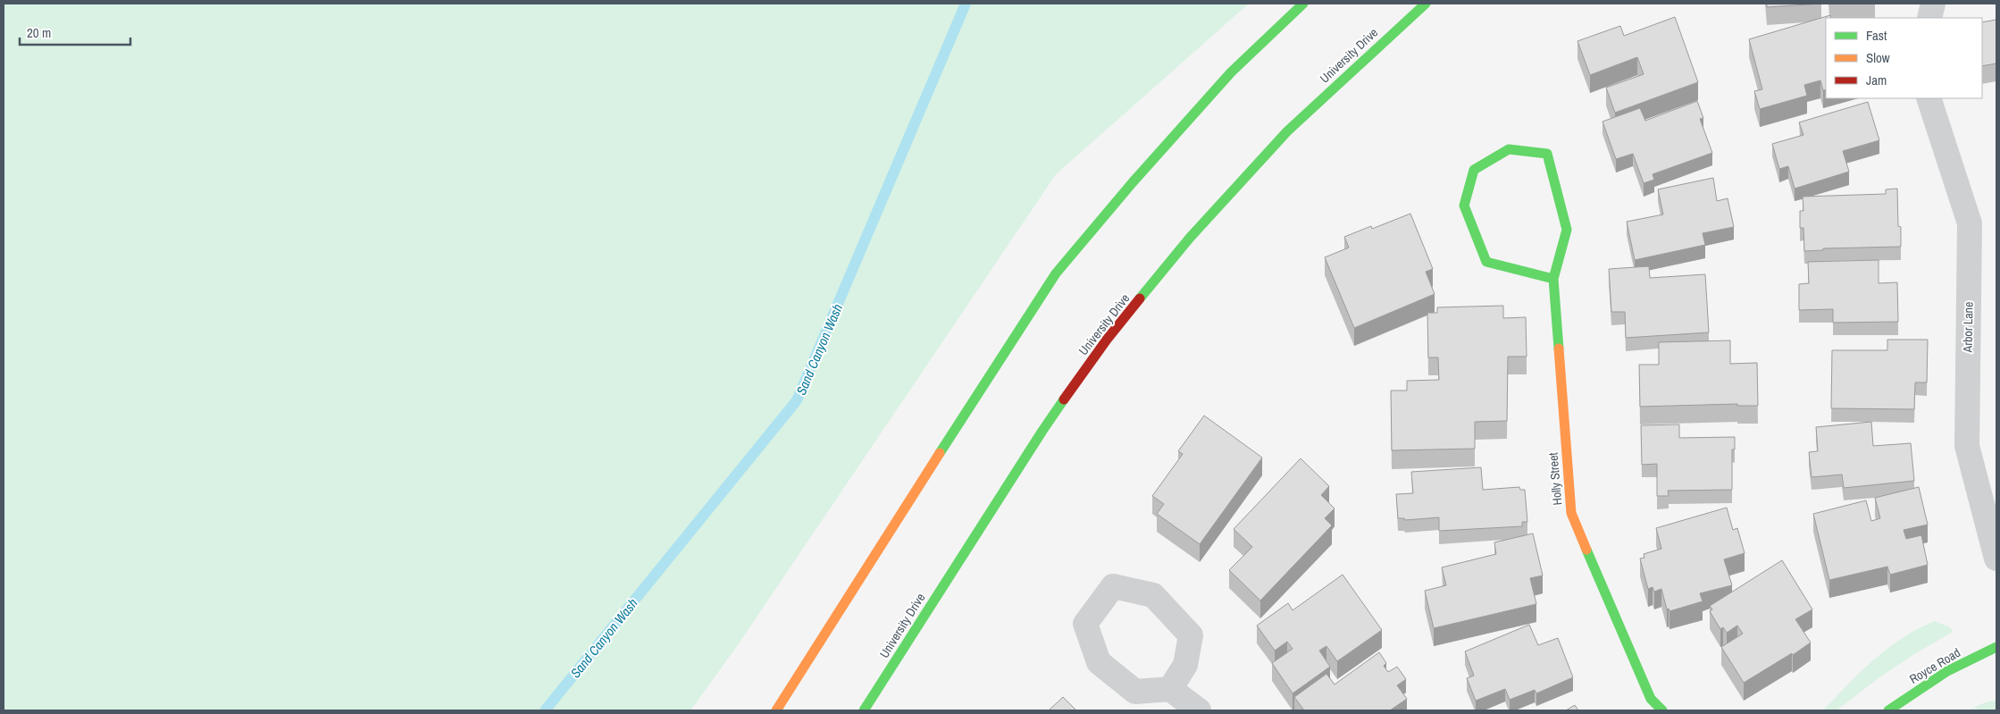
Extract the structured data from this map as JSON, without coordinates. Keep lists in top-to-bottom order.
{
  "streets": {
    "main road": ["University Drive", "Holly Street", "Royce Road"],
    "street": ["Arbor Lane"]
  },
  "water": ["Sand Canyon Wash"],
  "legend": ["Fast", "Slow", "Jam"],
  "scale_bar": "20 m"
}
